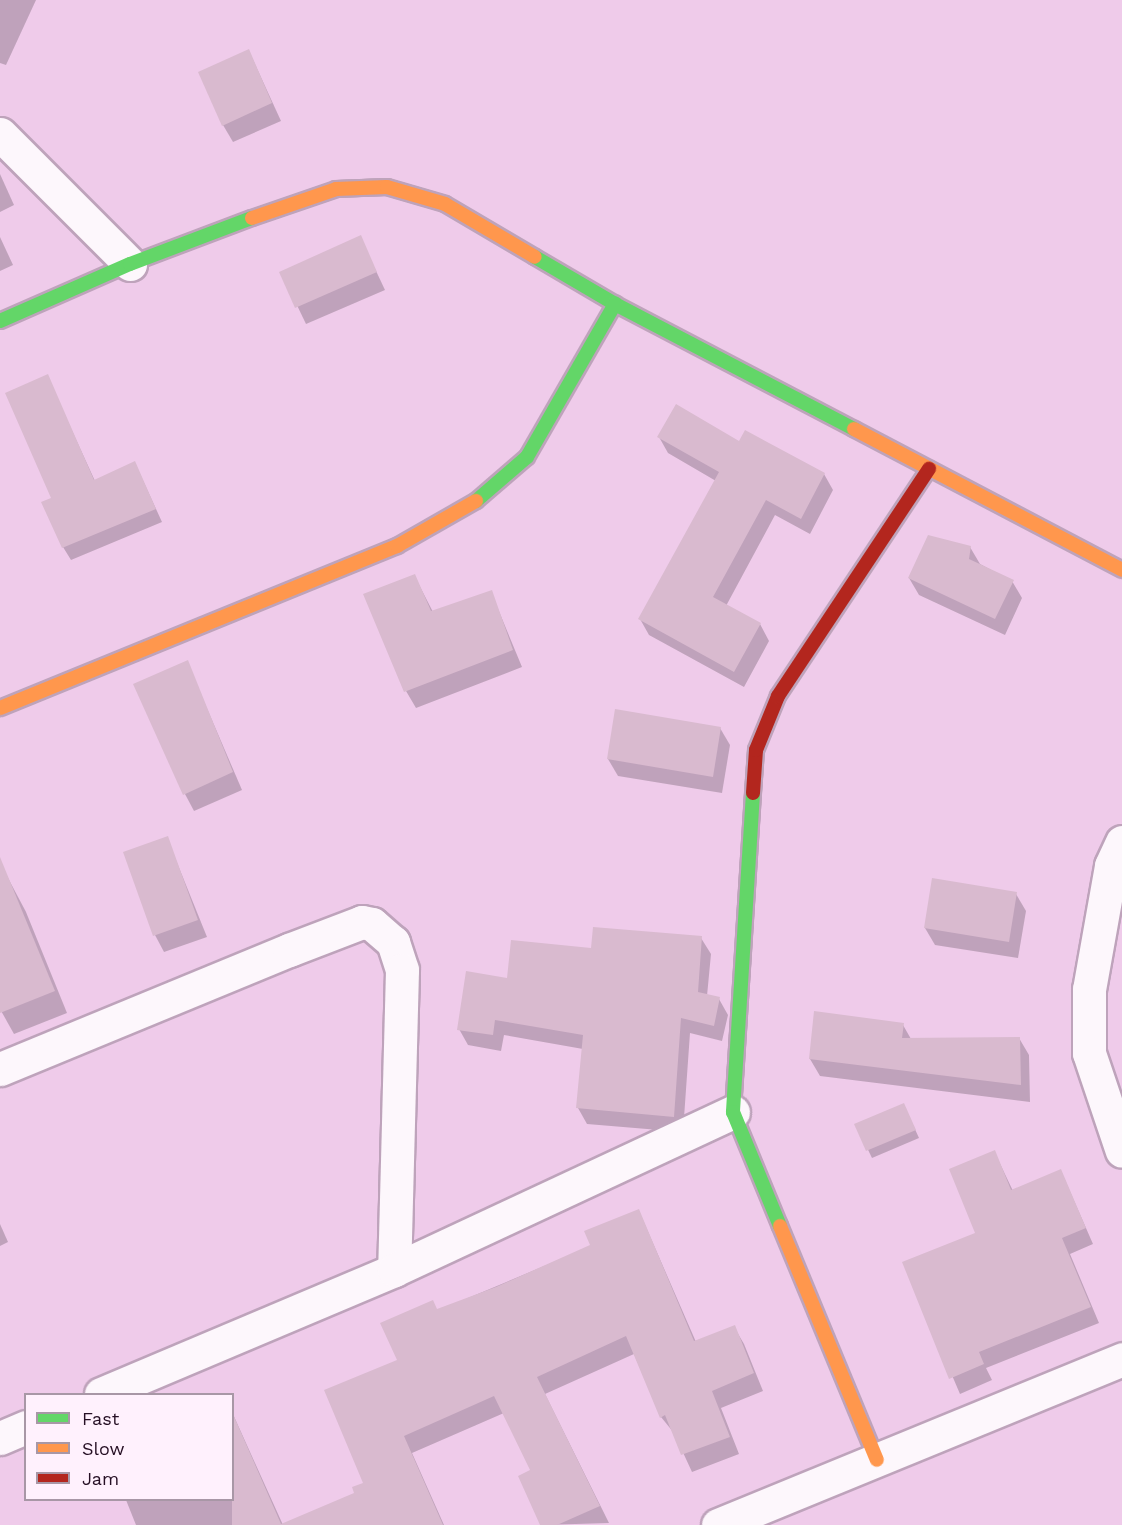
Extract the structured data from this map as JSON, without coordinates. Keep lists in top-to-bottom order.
{
  "legend": ["Fast", "Slow", "Jam"]
}
